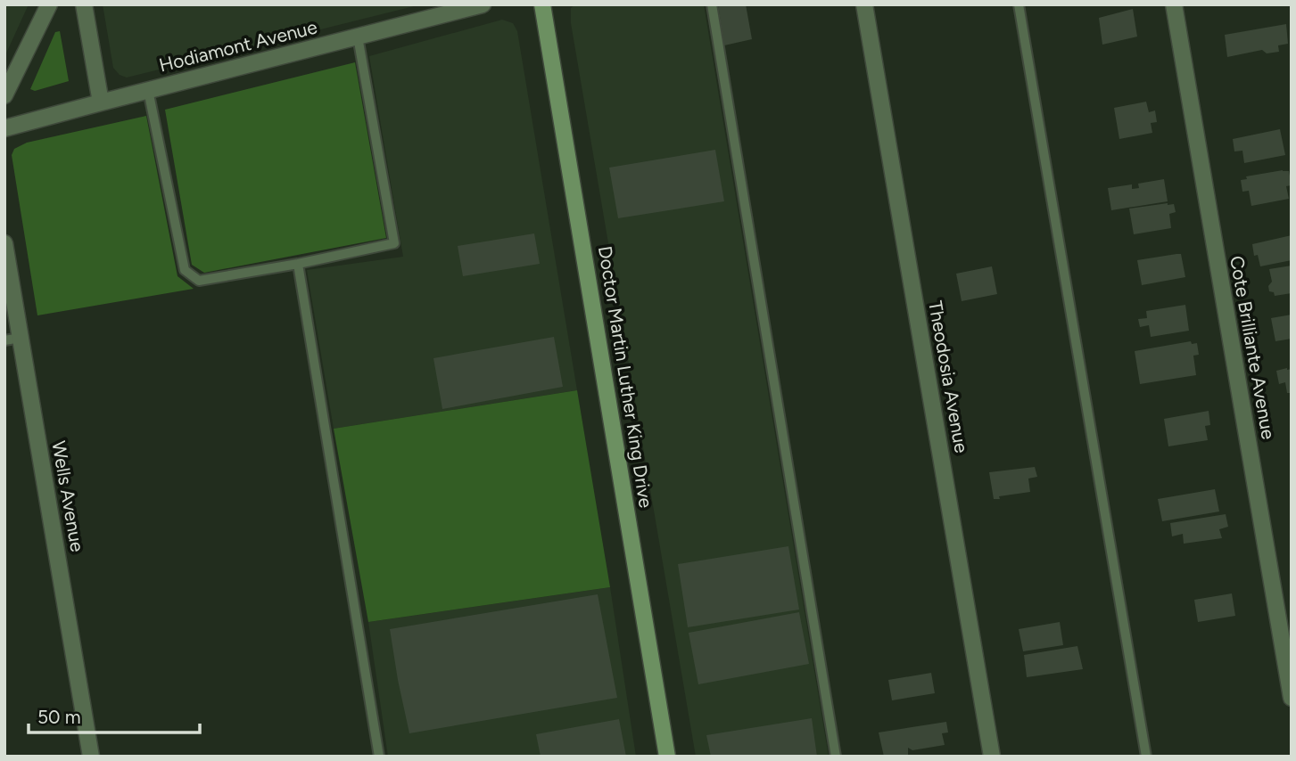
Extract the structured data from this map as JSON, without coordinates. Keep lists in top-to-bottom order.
{
  "streets": {
    "main road": ["Doctor Martin Luther King Drive"],
    "street": [
      "Hodiamont Avenue",
      "Cote Brilliante Avenue",
      "Theodosia Avenue",
      "Wells Avenue"
    ]
  },
  "scale_bar": "50 m"
}
